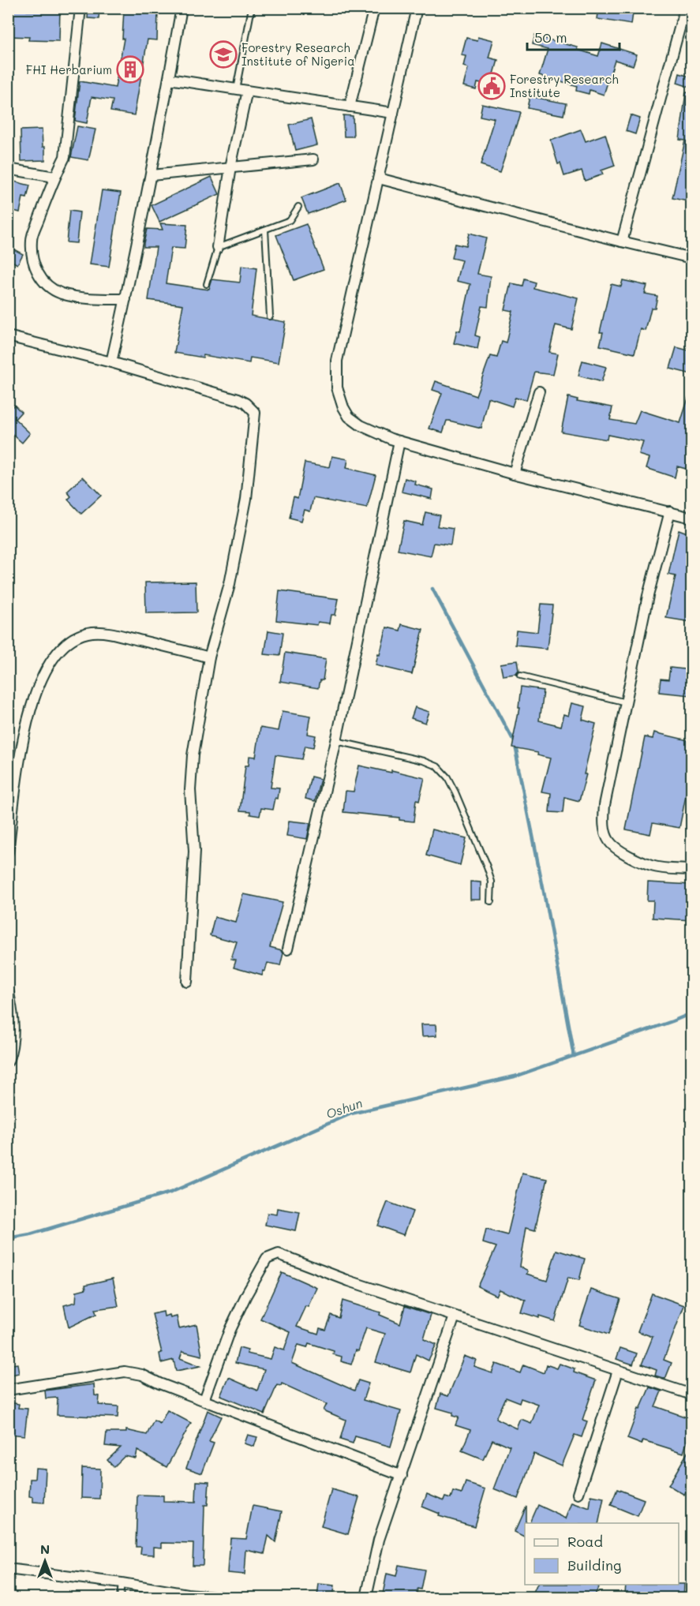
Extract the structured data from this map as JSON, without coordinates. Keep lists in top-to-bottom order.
{
  "water": ["Oshun"],
  "places": {
    "school or university": ["Forestry Research Institute of Nigeria"],
    "building": ["FHI Herbarium"],
    "public building": ["Forestry Research Institute"]
  },
  "legend": ["Road", "Building"],
  "scale_bar": "50 m",
  "north": "top"
}
